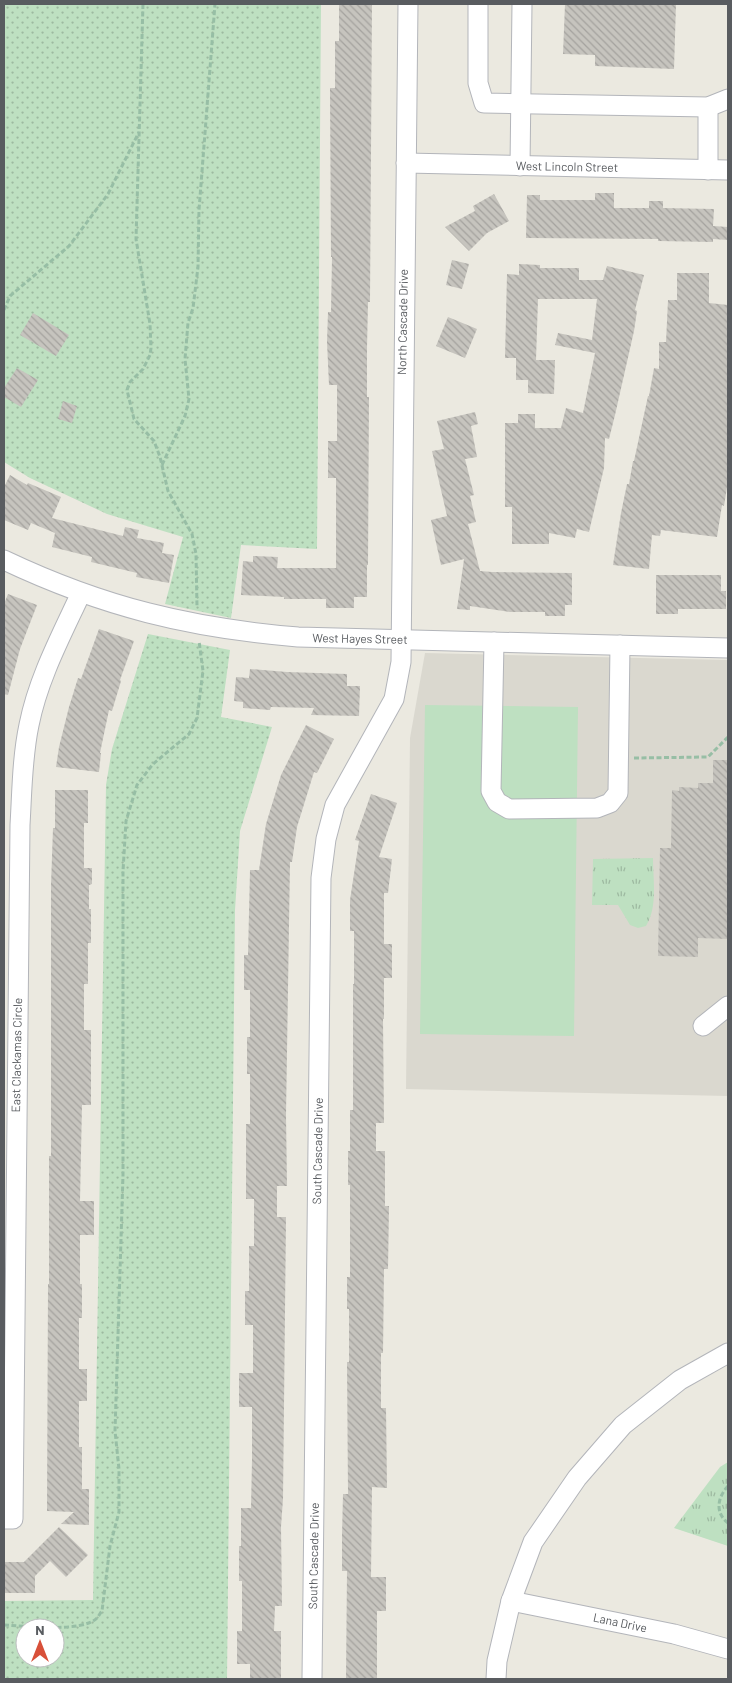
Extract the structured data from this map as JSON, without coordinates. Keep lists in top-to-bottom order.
{
  "streets": {
    "street": [
      "West Lincoln Street",
      "North Cascade Drive",
      "West Hayes Street",
      "East Clackamas Circle",
      "South Cascade Drive",
      "Lana Drive"
    ]
  },
  "crossings": [
    ["West Lincoln Street", "North Cascade Drive"],
    ["North Cascade Drive", "West Hayes Street"],
    ["North Cascade Drive", "South Cascade Drive"],
    ["West Hayes Street", "East Clackamas Circle"],
    ["West Hayes Street", "South Cascade Drive"]
  ],
  "north": "top"
}
